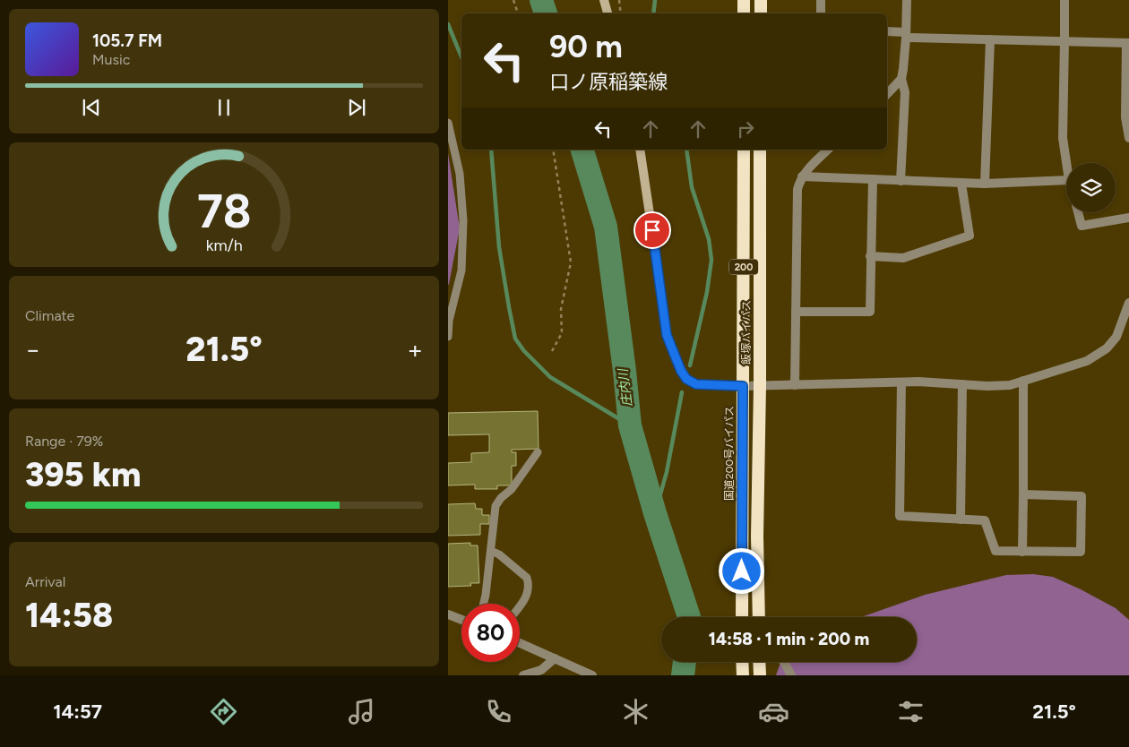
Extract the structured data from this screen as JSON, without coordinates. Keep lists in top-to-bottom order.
{
  "streets": {
    "highway": ["200", "飯塚バイパス", "国道200号バイパス"]
  },
  "water": ["庄内川"],
  "page": {
    "turn": ["90 m", "口ノ原稲築線"],
    "song": ["105.7 FM", "Music"],
    "tile": [
      "Climate",
      ["Range · 79%", "395 km"],
      ["Arrival", "14:58"]
    ],
    "heat": ["−", "21.5°", "+"],
    "limit": "80",
    "trip": "14:58 · 1 min · 200 m",
    "tabs": ["14:57", "21.5°"],
    "gauge": ["78", "km/h"]
  }
}
